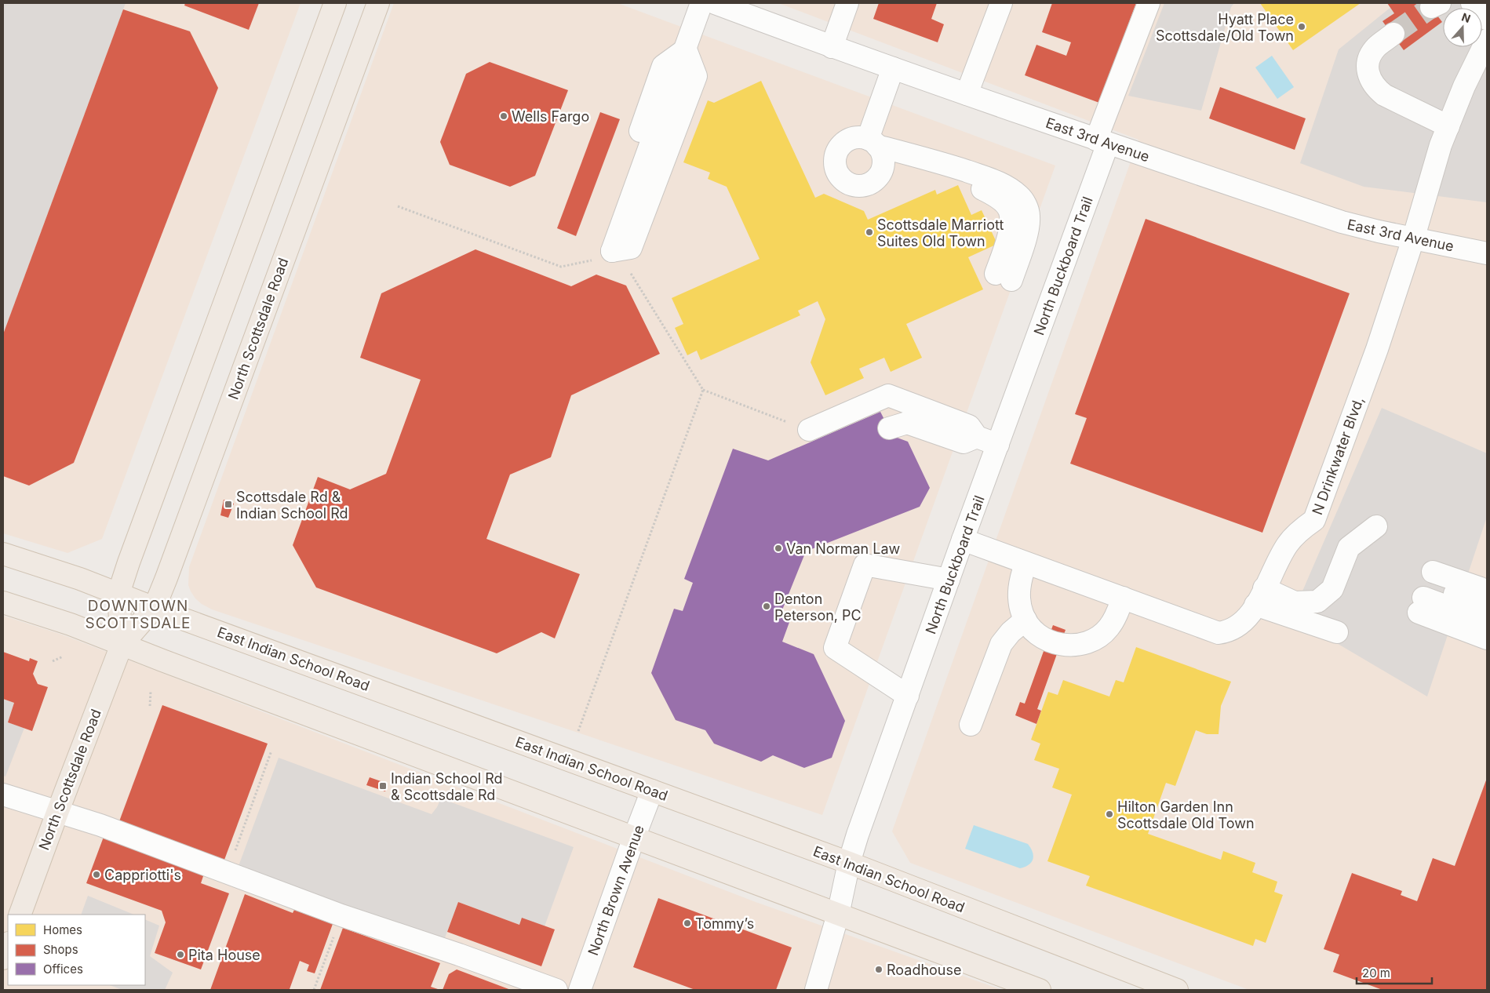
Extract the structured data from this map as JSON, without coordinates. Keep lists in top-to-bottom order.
{
  "streets": {
    "main road": ["North Scottsdale Road", "East Indian School Road"],
    "street": [
      "East 3rd Avenue",
      "North Buckboard Trail",
      "N Drinkwater Blvd,",
      "North Brown Avenue"
    ]
  },
  "crossings": [
    ["East 3rd Avenue", "North Buckboard Trail"],
    ["East 3rd Avenue", "N Drinkwater Blvd,"],
    ["North Buckboard Trail", "N Drinkwater Blvd,"],
    ["North Buckboard Trail", "East Indian School Road"],
    ["North Scottsdale Road", "East Indian School Road"],
    ["East Indian School Road", "North Brown Avenue"]
  ],
  "districts": ["DOWNTOWN SCOTTSDALE"],
  "places": {
    "other": [
      "Hyatt Place Scottsdale/Old Town",
      "Wells Fargo",
      "Scottsdale Marriott Suites Old Town",
      "Van Norman Law",
      "Denton Peterson, PC",
      "Hilton Garden Inn Scottsdale Old Town",
      "Cappriotti's",
      "Tommy’s",
      "Pita House",
      "Roadhouse"
    ],
    "transit": ["Scottsdale Rd & Indian School Rd", "Indian School Rd & Scottsdale Rd"]
  },
  "legend": ["Homes", "Shops", "Offices"],
  "scale_bar": "20 m",
  "north": "top"
}
